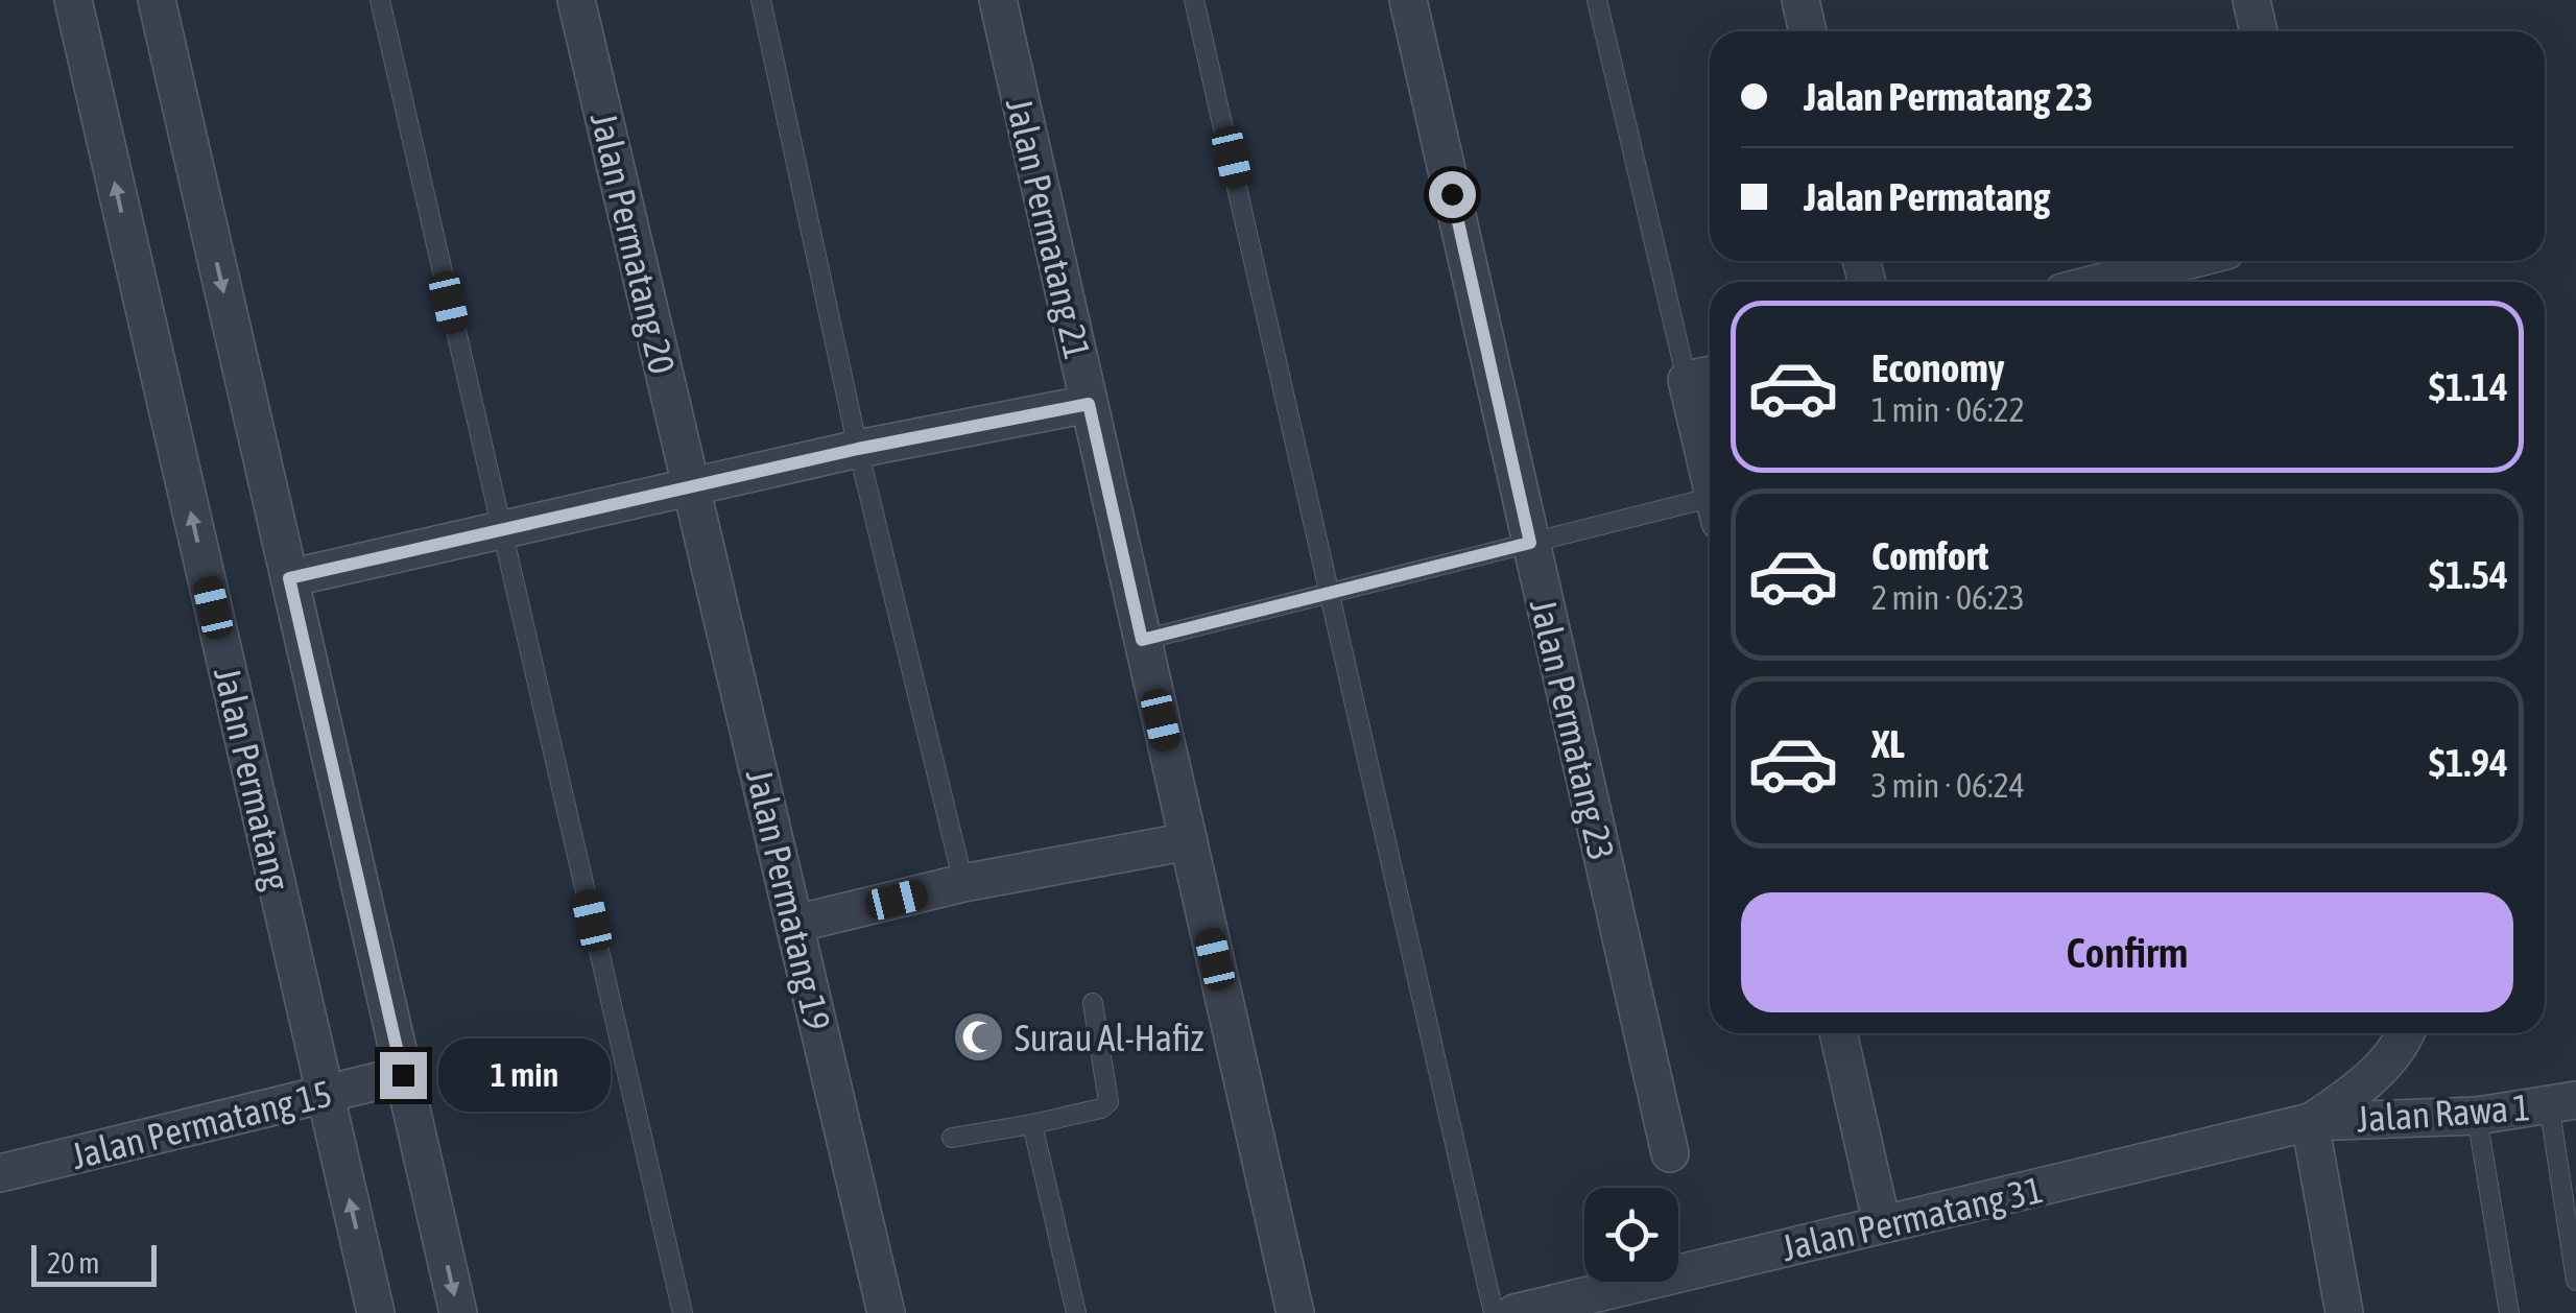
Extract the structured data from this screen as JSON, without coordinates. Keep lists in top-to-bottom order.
{
  "streets": {
    "street": [
      "Jalan Permatang 21",
      "Jalan Permatang 20",
      "Jalan Permatang 23",
      "Jalan Permatang",
      "Jalan Permatang 19",
      "Jalan Rawa 1",
      "Jalan Permatang 15",
      "Jalan Permatang 31"
    ]
  },
  "crossings": [
    ["Jalan Permatang 20", "Jalan Permatang 19"],
    ["Jalan Permatang", "Jalan Permatang 15"],
    ["Jalan Rawa 1", "Jalan Permatang 31"]
  ],
  "places": {
    "mosque": ["Surau Al-Hafiz"]
  },
  "scale_bar": "20 m",
  "page": {
    "banner": ["Jalan Permatang 23", "Jalan Permatang"],
    "list": [
      {
        "name": "Economy",
        "note": "1 min · 06:22",
        "value": "$1.14"
      },
      {
        "name": "Comfort",
        "note": "2 min · 06:23",
        "value": "$1.54"
      },
      {
        "name": "XL",
        "note": "3 min · 06:24",
        "value": "$1.94"
      }
    ],
    "buttons": "Confirm",
    "bubble": "1 min",
    "scale": "20 m"
  }
}
